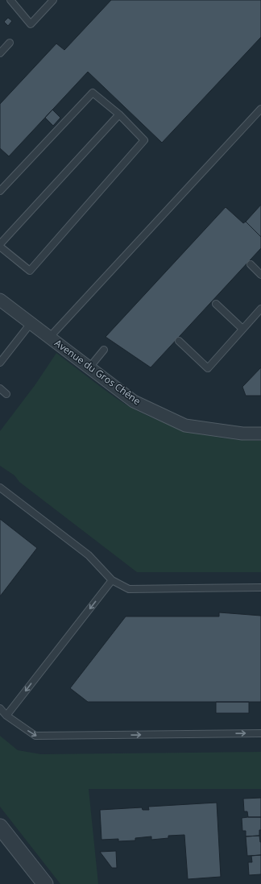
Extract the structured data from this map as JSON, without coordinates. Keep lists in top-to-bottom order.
{
  "streets": {
    "street": ["Avenue du Gros Chêne"]
  }
}
